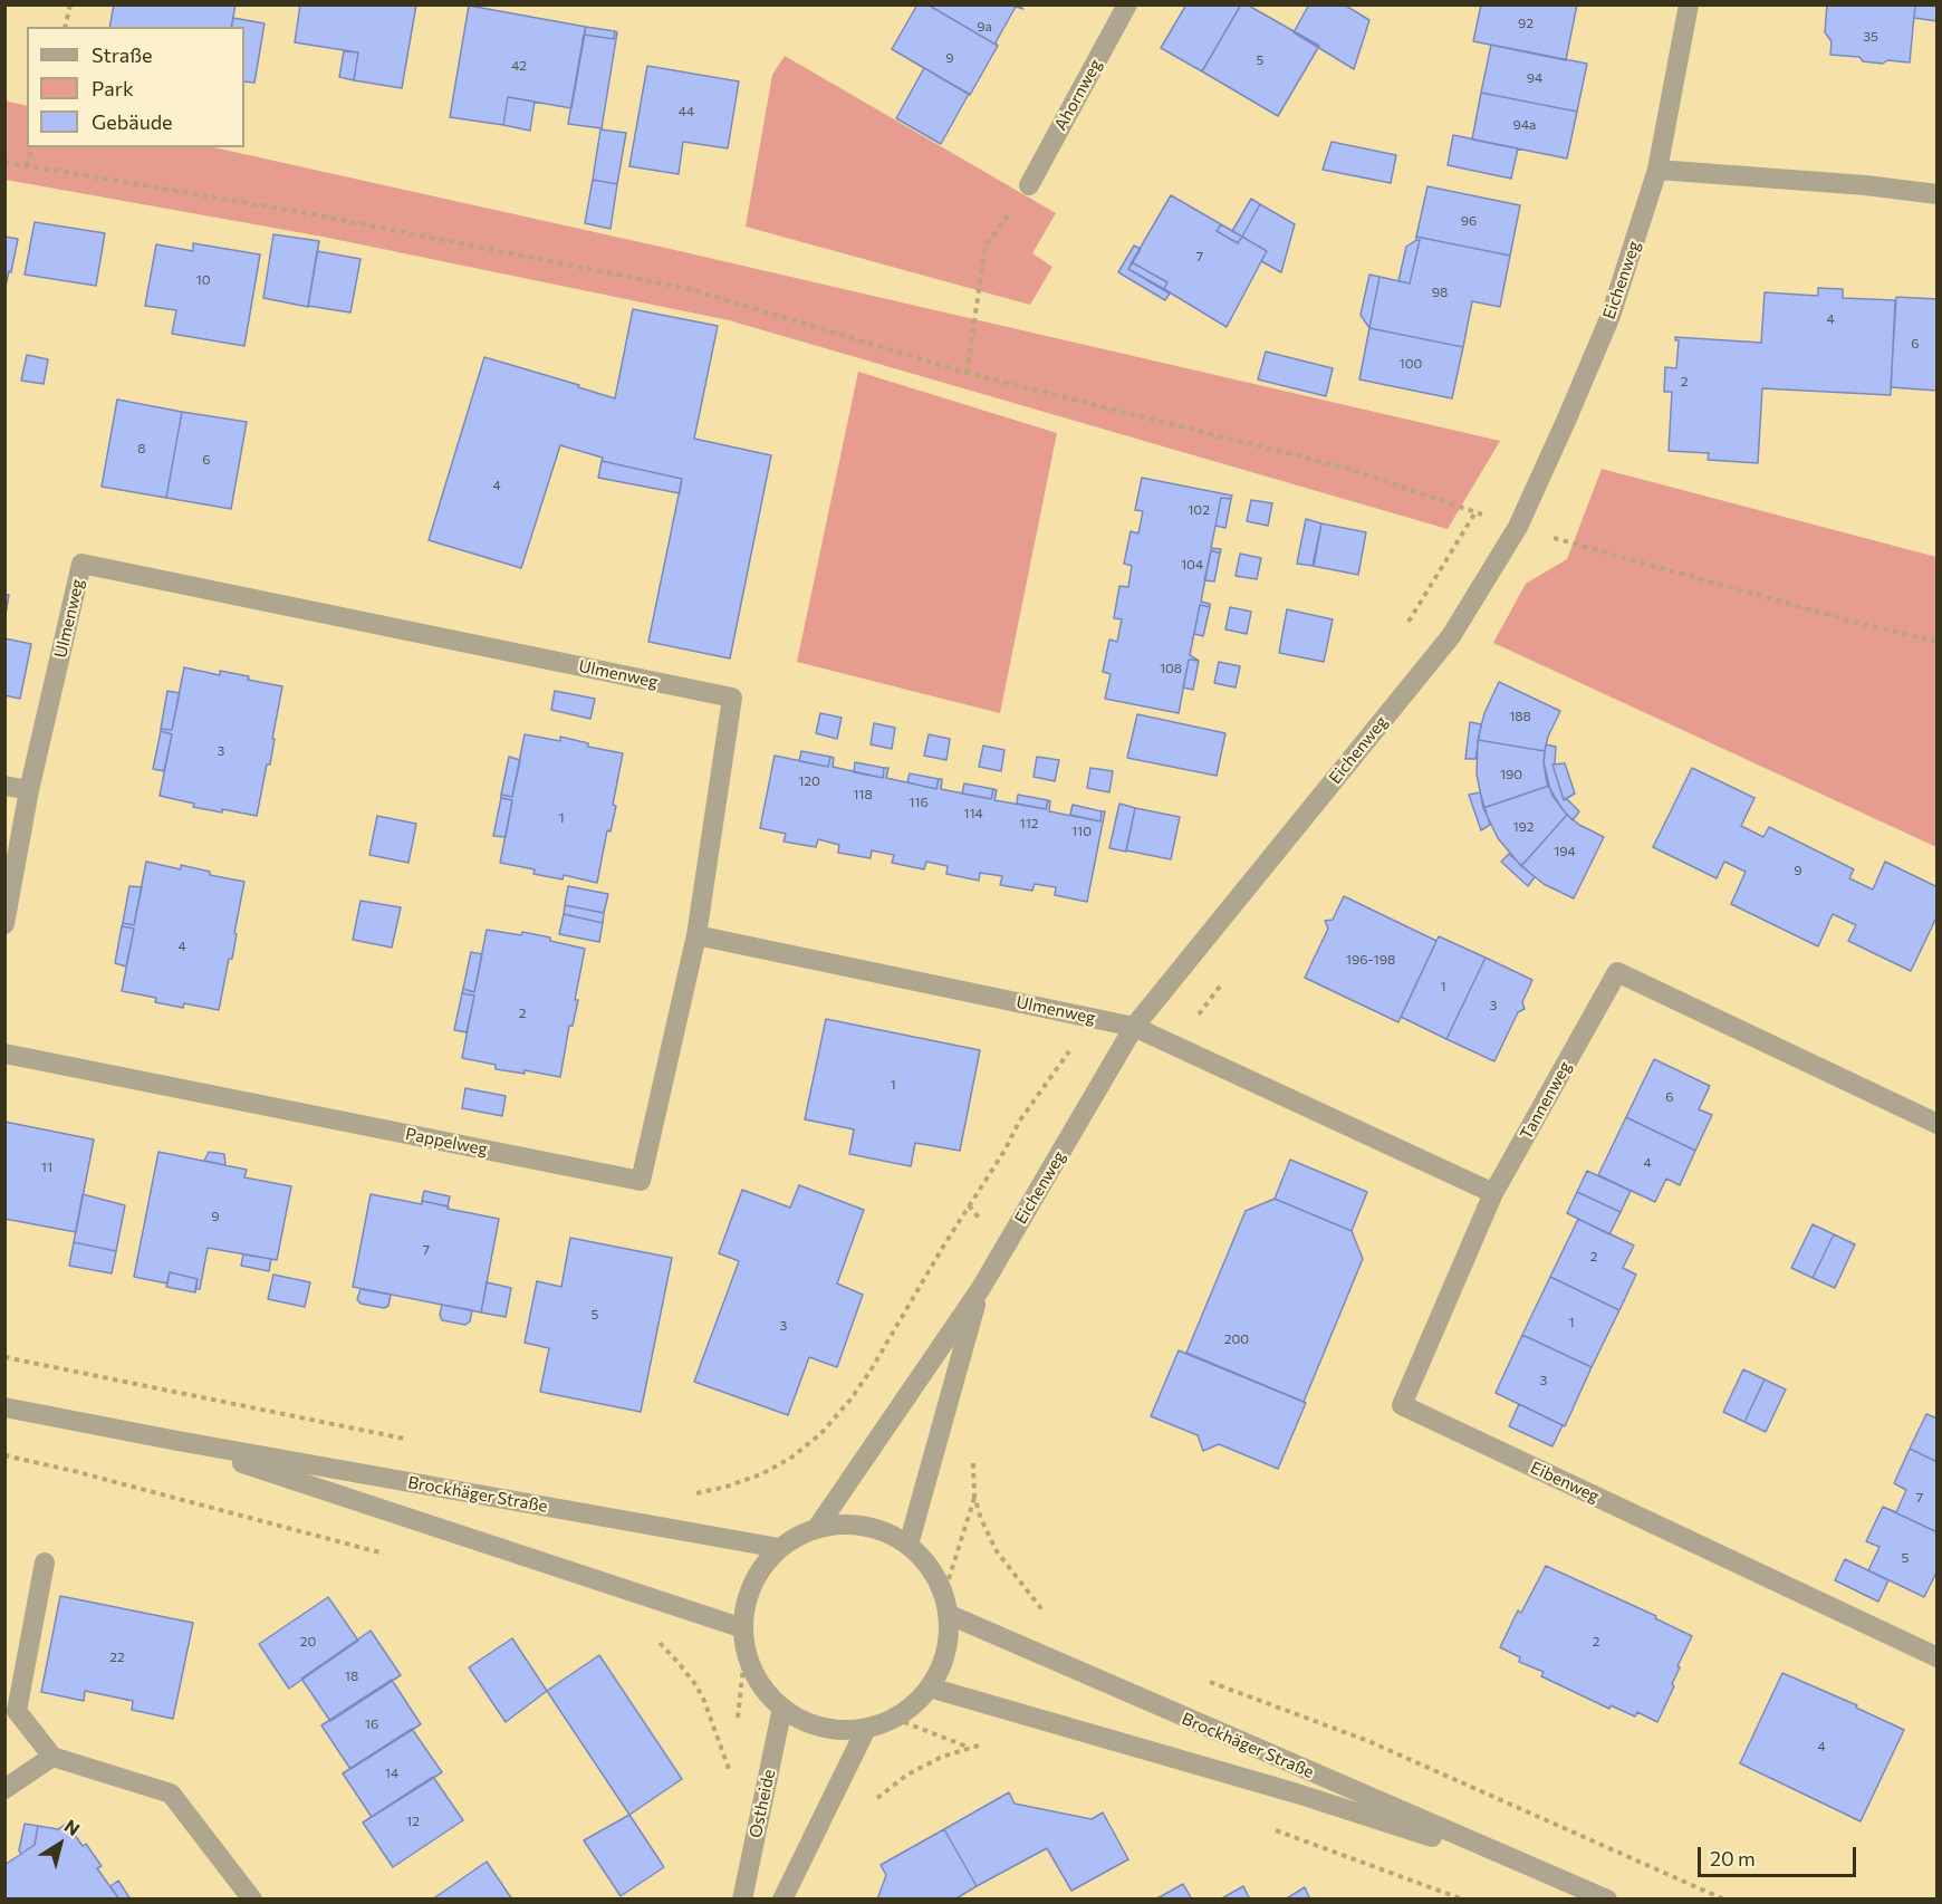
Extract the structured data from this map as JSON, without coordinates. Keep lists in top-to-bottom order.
{
  "streets": {
    "street": [
      "Ahornweg",
      "Eichenweg",
      "Ulmenweg",
      "Tannenweg",
      "Pappelweg",
      "Eibenweg",
      "Brockhäger Straße",
      "Ostheide"
    ]
  },
  "crossings": [
    ["Eichenweg", "Ulmenweg"],
    ["Eichenweg", "Brockhäger Straße"],
    ["Eichenweg", "Ostheide"],
    ["Ulmenweg", "Pappelweg"],
    ["Tannenweg", "Eibenweg"],
    ["Brockhäger Straße", "Ostheide"]
  ],
  "house_numbers": [
    "92",
    "9a",
    "35",
    "9",
    "5",
    "42",
    "94",
    "44",
    "94a",
    "96",
    "7",
    "10",
    "98",
    "4",
    "6",
    "100",
    "2",
    "8",
    "6",
    "4",
    "102",
    "104",
    "108",
    "188",
    "3",
    "190",
    "120",
    "118",
    "116",
    "114",
    "1",
    "112",
    "192",
    "110",
    "194",
    "9",
    "4",
    "196-198",
    "1",
    "3",
    "2",
    "1",
    "6",
    "4",
    "11",
    "9",
    "7",
    "2",
    "5",
    "1",
    "3",
    "200",
    "3",
    "7",
    "5",
    "20",
    "2",
    "22",
    "18",
    "16",
    "4",
    "14",
    "12"
  ],
  "legend": ["Straße", "Park", "Gebäude"],
  "scale_bar": "20 m",
  "north": "top right"
}
